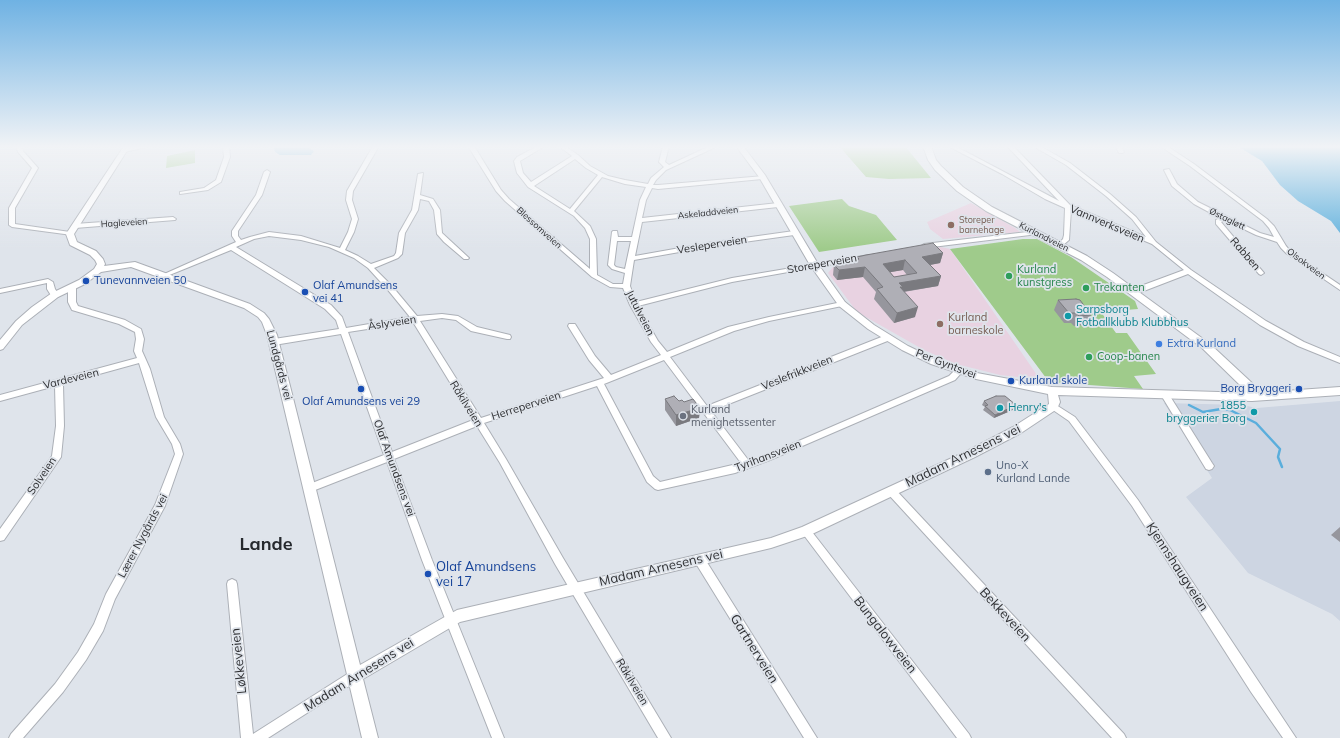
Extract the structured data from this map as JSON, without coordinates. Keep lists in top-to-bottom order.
{
  "streets": {
    "main road": ["Kurlandveien"],
    "street": [
      "Askeladdveien",
      "Østagløtt",
      "Hagleveien",
      "Vannverksveien",
      "Blessomveien",
      "Vesleperveien",
      "Rabben",
      "Storeperveien",
      "Olsokveien",
      "Jutulveien",
      "Åslyveien",
      "Per Gyntsvei",
      "Lundgårds vei",
      "Veslefrikkveien",
      "Vardeveien",
      "Råkilveien",
      "Herreperveien",
      "Tyrihansveien",
      "Madam Arnesens vei",
      "Olaf Amundsens vei",
      "Solveien",
      "Lærer Nygårds vei",
      "Kjennshaugveien",
      "Bekkeveien",
      "Bungalowveien",
      "Gartnerveien",
      "Løkkeveien"
    ]
  },
  "crossings": [
    ["Askeladdveien", "Jutulveien"],
    ["Askeladdveien", "Per Gyntsvei"],
    ["Østagløtt", "Rabben"],
    ["Østagløtt", "Olsokveien"],
    ["Blessomveien", "Jutulveien"],
    ["Kurlandveien", "Per Gyntsvei"],
    ["Vesleperveien", "Jutulveien"],
    ["Vesleperveien", "Per Gyntsvei"],
    ["Storeperveien", "Jutulveien"],
    ["Storeperveien", "Per Gyntsvei"],
    ["Jutulveien", "Veslefrikkveien"],
    ["Jutulveien", "Herreperveien"],
    ["Jutulveien", "Tyrihansveien"],
    ["Åslyveien", "Lundgårds vei"],
    ["Åslyveien", "Råkilveien"],
    ["Åslyveien", "Olaf Amundsens vei"],
    ["Per Gyntsvei", "Veslefrikkveien"],
    ["Per Gyntsvei", "Herreperveien"],
    ["Per Gyntsvei", "Tyrihansveien"],
    ["Lundgårds vei", "Råkilveien"],
    ["Lundgårds vei", "Herreperveien"],
    ["Lundgårds vei", "Madam Arnesens vei"],
    ["Vardeveien", "Solveien"],
    ["Vardeveien", "Lærer Nygårds vei"],
    ["Råkilveien", "Herreperveien"],
    ["Råkilveien", "Madam Arnesens vei"],
    ["Råkilveien", "Olaf Amundsens vei"],
    ["Herreperveien", "Tyrihansveien"],
    ["Herreperveien", "Olaf Amundsens vei"],
    ["Madam Arnesens vei", "Olaf Amundsens vei"],
    ["Madam Arnesens vei", "Kjennshaugveien"],
    ["Madam Arnesens vei", "Bekkeveien"],
    ["Madam Arnesens vei", "Bungalowveien"],
    ["Madam Arnesens vei", "Gartnerveien"]
  ],
  "districts": ["Lande"],
  "places": [
    "Storeper barnehage",
    "Kurland kunstgress",
    "Tunevannveien 50",
    "Trekanten",
    "Olaf Amundsens vei 41",
    "Sarpsborg Fotballklubb Klubbhus",
    "Kurland barneskole",
    "Extra Kurland",
    "Coop-banen",
    "Kurland skole",
    "Olaf Amundsens vei 29",
    "Borg Bryggeri",
    "Henry's",
    "1855 bryggerier Borg",
    "Kurland menighetssenter",
    "Uno-X Kurland Lande",
    "Olaf Amundsens vei 17"
  ]
}
